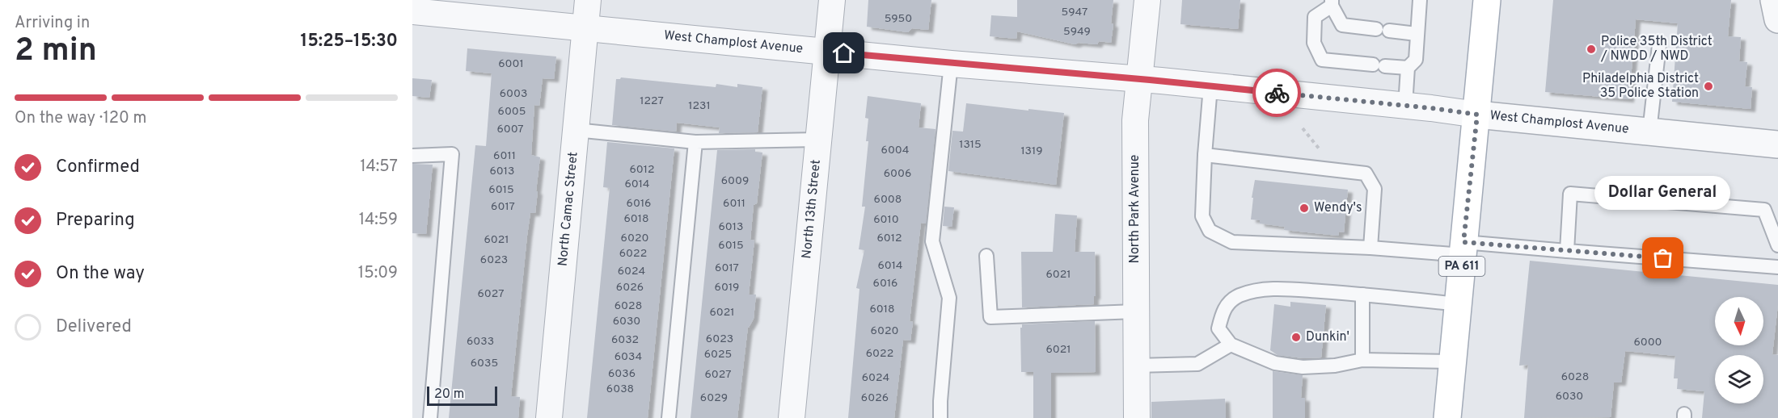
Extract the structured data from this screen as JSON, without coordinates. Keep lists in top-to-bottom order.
{
  "streets": {
    "main road": ["PA 611"],
    "street": [
      "West Champlost Avenue",
      "North Camac Street",
      "North 13th Street",
      "North Park Avenue"
    ]
  },
  "crossings": [
    ["West Champlost Avenue", "North Camac Street"],
    ["West Champlost Avenue", "North 13th Street"],
    ["West Champlost Avenue", "North Park Avenue"],
    ["West Champlost Avenue", "PA 611"]
  ],
  "places": [
    "Police 35th District / NWDD / NWD",
    "Philadelphia District 35 Police Station",
    "Wendy's",
    "Dollar General",
    "Dunkin'"
  ],
  "house_numbers": [
    "5947",
    "5950",
    "5949",
    "6001",
    "6003",
    "1227",
    "1231",
    "6005",
    "6007",
    "1315",
    "6004",
    "1319",
    "6011",
    "6012",
    "6013",
    "6006",
    "6009",
    "6014",
    "6015",
    "6008",
    "6016",
    "6011",
    "6017",
    "6018",
    "6010",
    "6013",
    "6020",
    "6012",
    "6021",
    "6015",
    "6022",
    "6023",
    "6014",
    "6017",
    "6024",
    "6021",
    "6016",
    "6026",
    "6019",
    "6027",
    "6028",
    "6018",
    "6021",
    "6030",
    "6020",
    "6023",
    "6032",
    "6033",
    "6000",
    "6021",
    "6022",
    "6025",
    "6034",
    "6035",
    "6036",
    "6027",
    "6028",
    "6024",
    "6038",
    "6030",
    "6029",
    "6026"
  ],
  "scale_bar": "20 m",
  "north": "bottom",
  "page": {
    "heading": ["2 min", "Arriving in", "15:25–15:30"],
    "bar": "On the way · 120 m",
    "list": [
      ["Confirmed", "14:57"],
      ["Preparing", "14:59"],
      ["On the way", "15:09"],
      "Delivered"
    ],
    "bubble": "Dollar General",
    "scale": "20 m"
  }
}
